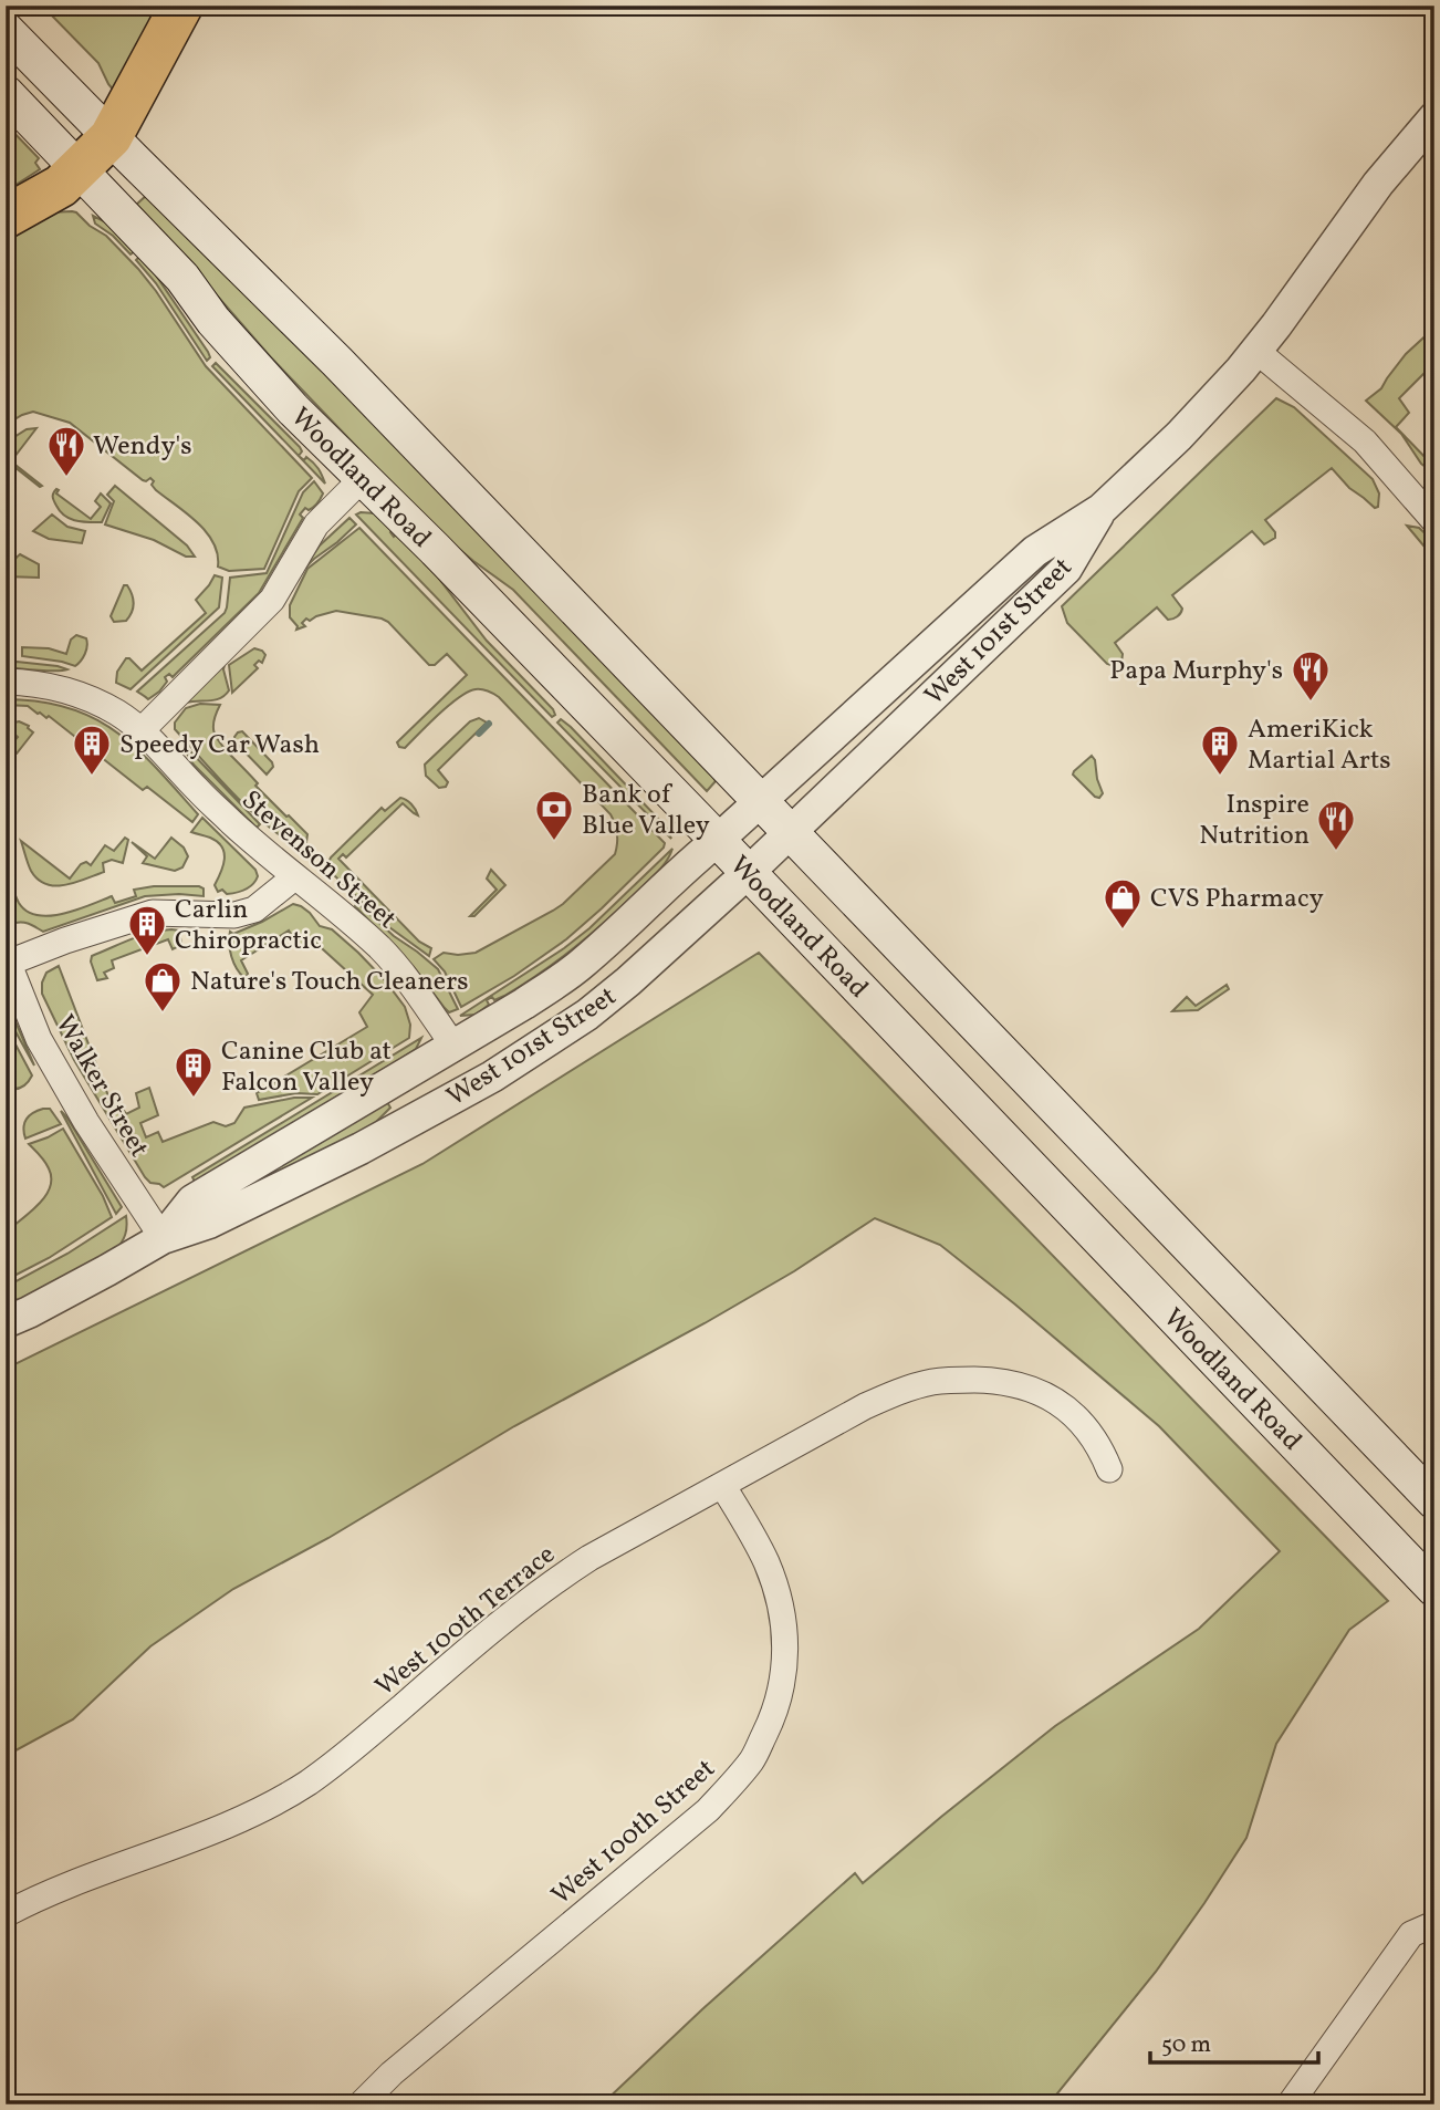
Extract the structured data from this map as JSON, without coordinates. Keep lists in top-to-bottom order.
{
  "streets": {
    "main road": ["Woodland Road"],
    "street": [
      "West 101st Street",
      "Stevenson Street",
      "Walker Street",
      "West 100th Terrace",
      "West 100th Street"
    ]
  },
  "crossings": [
    ["Woodland Road", "West 101st Street"],
    ["West 101st Street", "Stevenson Street"],
    ["West 101st Street", "Walker Street"],
    ["West 100th Terrace", "West 100th Street"]
  ],
  "places": {
    "restaurant": ["Wendy's", "Papa Murphy's", "Inspire Nutrition"],
    "building": [
      "Speedy Car Wash",
      "AmeriKick Martial Arts",
      "Carlin Chiropractic",
      "Canine Club at Falcon Valley"
    ],
    "bank": ["Bank of Blue Valley"],
    "shop": ["CVS Pharmacy", "Nature's Touch Cleaners"]
  },
  "scale_bar": "50 m"
}
